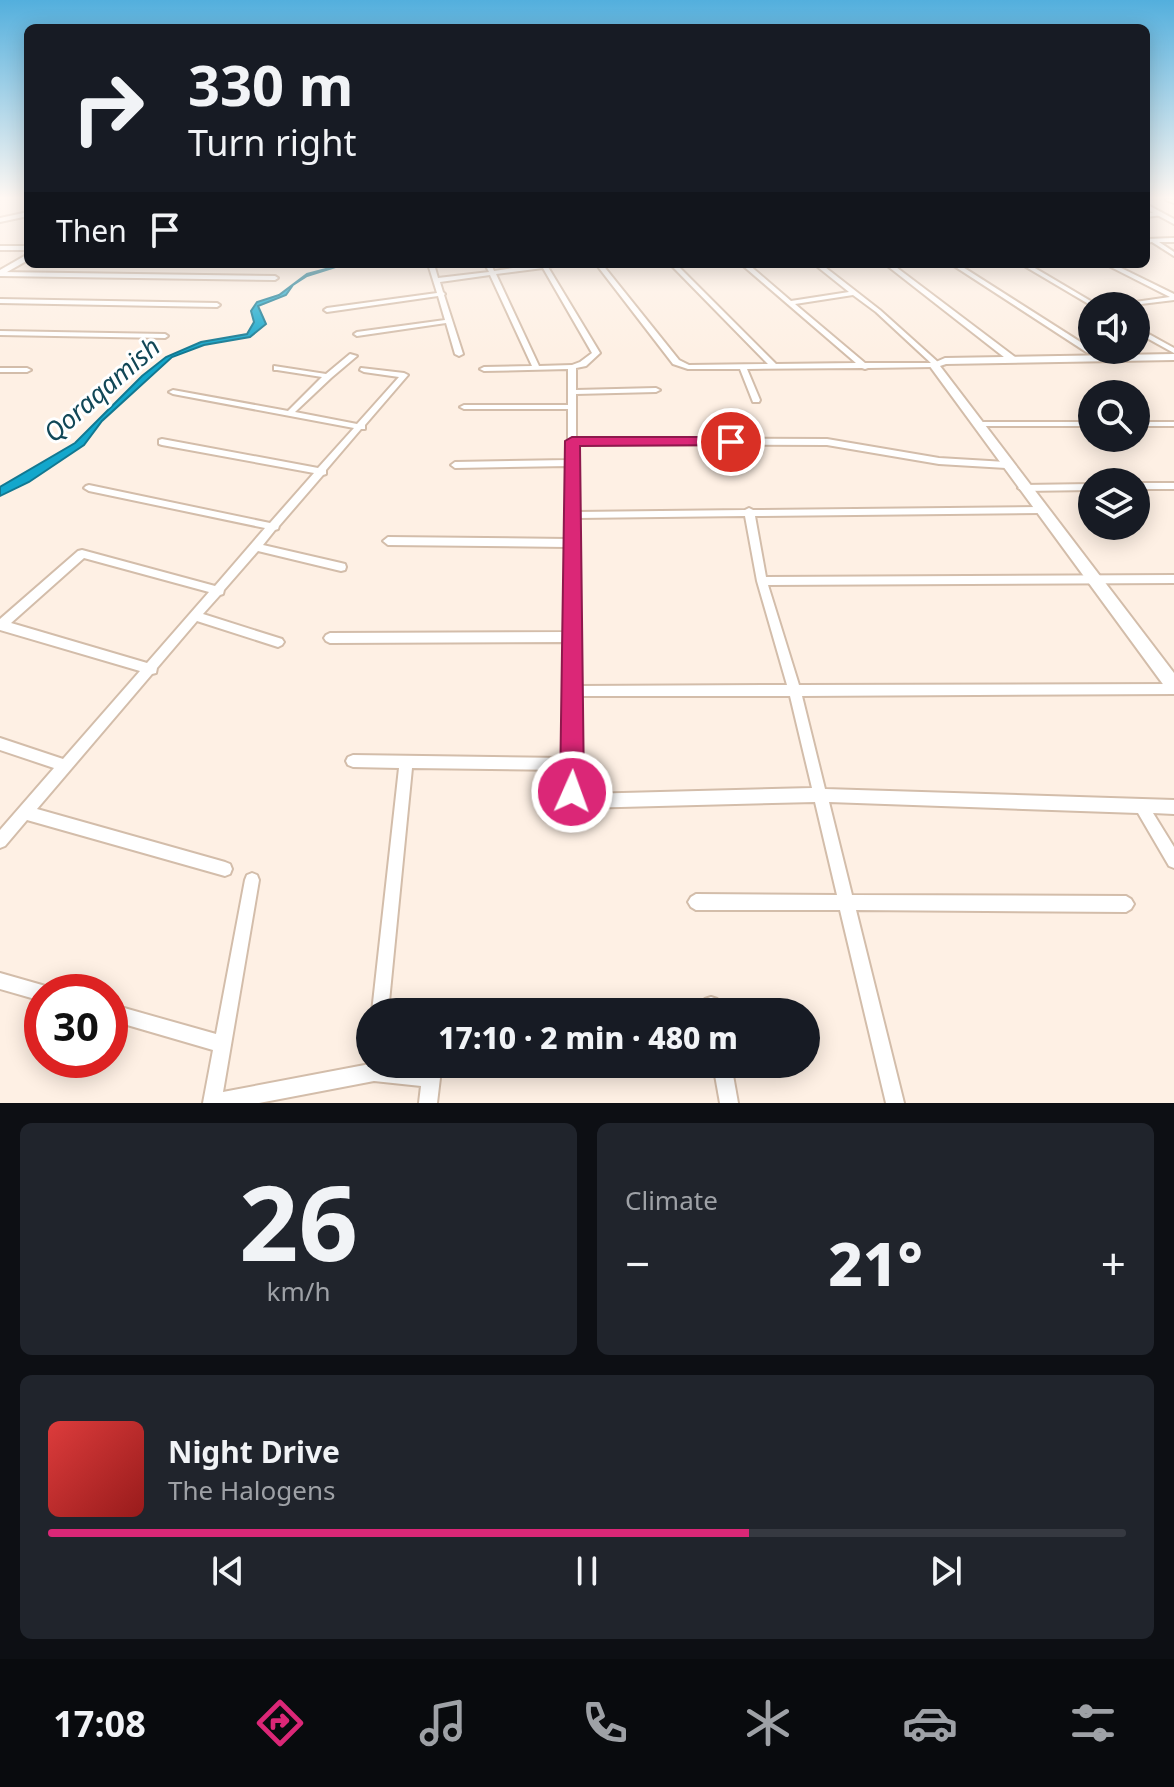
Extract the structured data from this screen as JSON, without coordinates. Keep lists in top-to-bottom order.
{
  "water": ["Qoraqamish"],
  "page": {
    "turn": ["330 m", "Turn right"],
    "then": "Then",
    "limit": "30",
    "trip": "17:10 · 2 min · 480 m",
    "tile": [
      ["26", "km/h"],
      "Climate"
    ],
    "heat": ["−", "21°", "+"],
    "song": ["Night Drive", "The Halogens"],
    "tabs": "17:08"
  }
}
